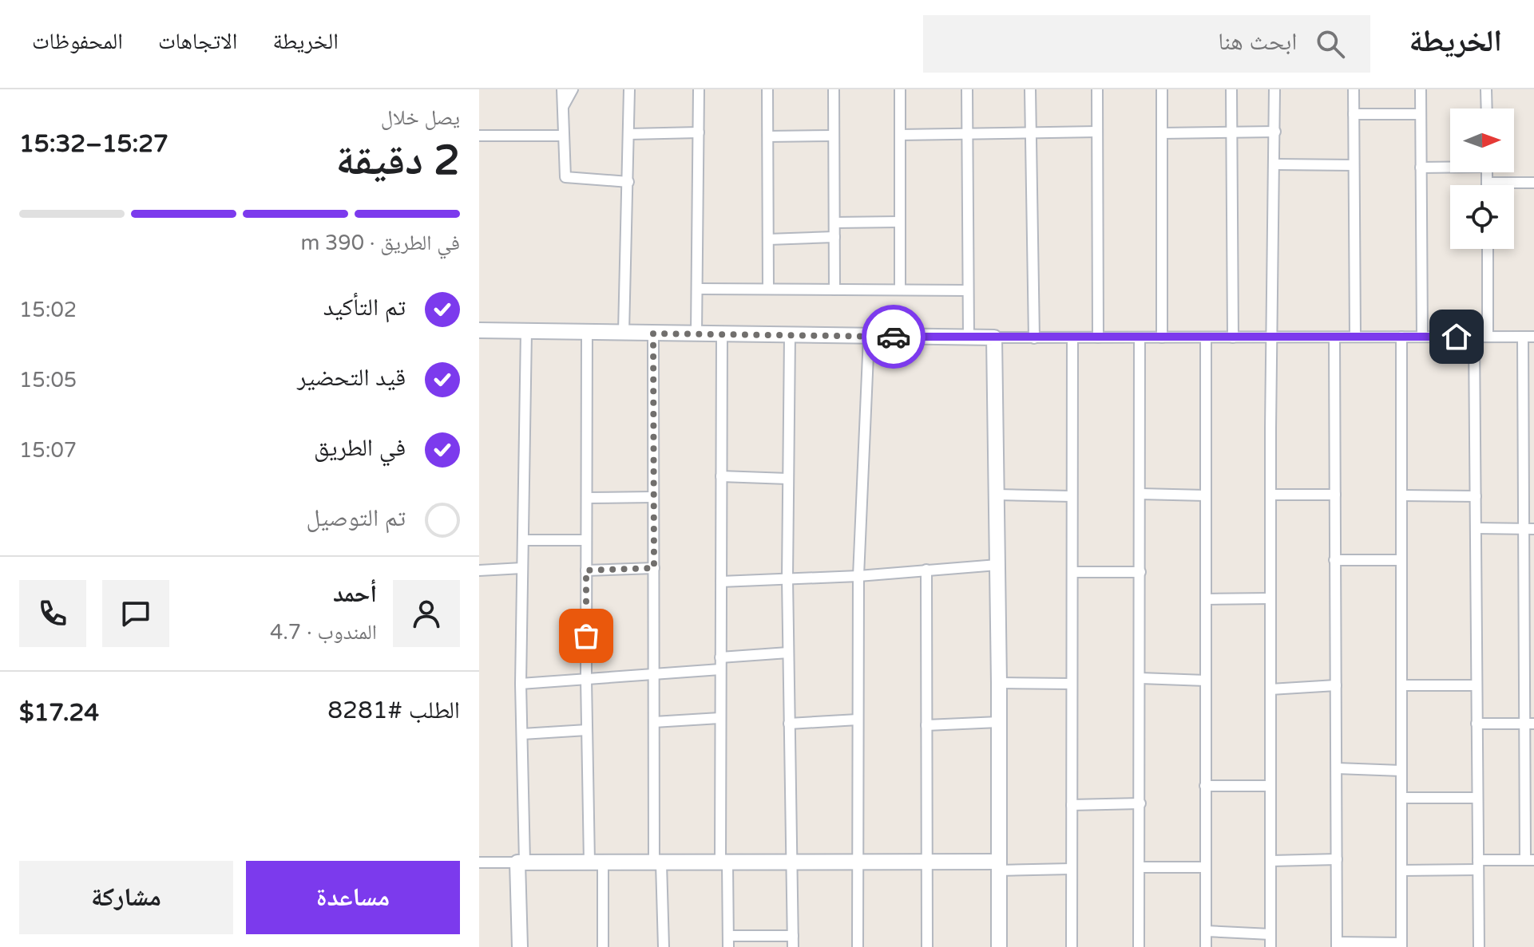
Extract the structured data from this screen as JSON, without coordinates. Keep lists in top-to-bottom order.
{
  "north": "right",
  "page": {
    "header": "الخريطة",
    "search": "ابحث هنا",
    "nav": ["الخريطة", "الاتجاهات", "المحفوظات"],
    "heading": ["2 دقيقة", "يصل خلال", "15:27–15:32"],
    "panel": [
      "أحمد",
      "المندوب · 4.7",
      "الطلب #8281",
      "$17.24"
    ],
    "bar": "في الطريق · 390 m",
    "list": [
      ["تم التأكيد", "15:02"],
      ["قيد التحضير", "15:05"],
      ["في الطريق", "15:07"],
      "تم التوصيل"
    ],
    "buttons": ["مساعدة", "مشاركة"]
  }
}
